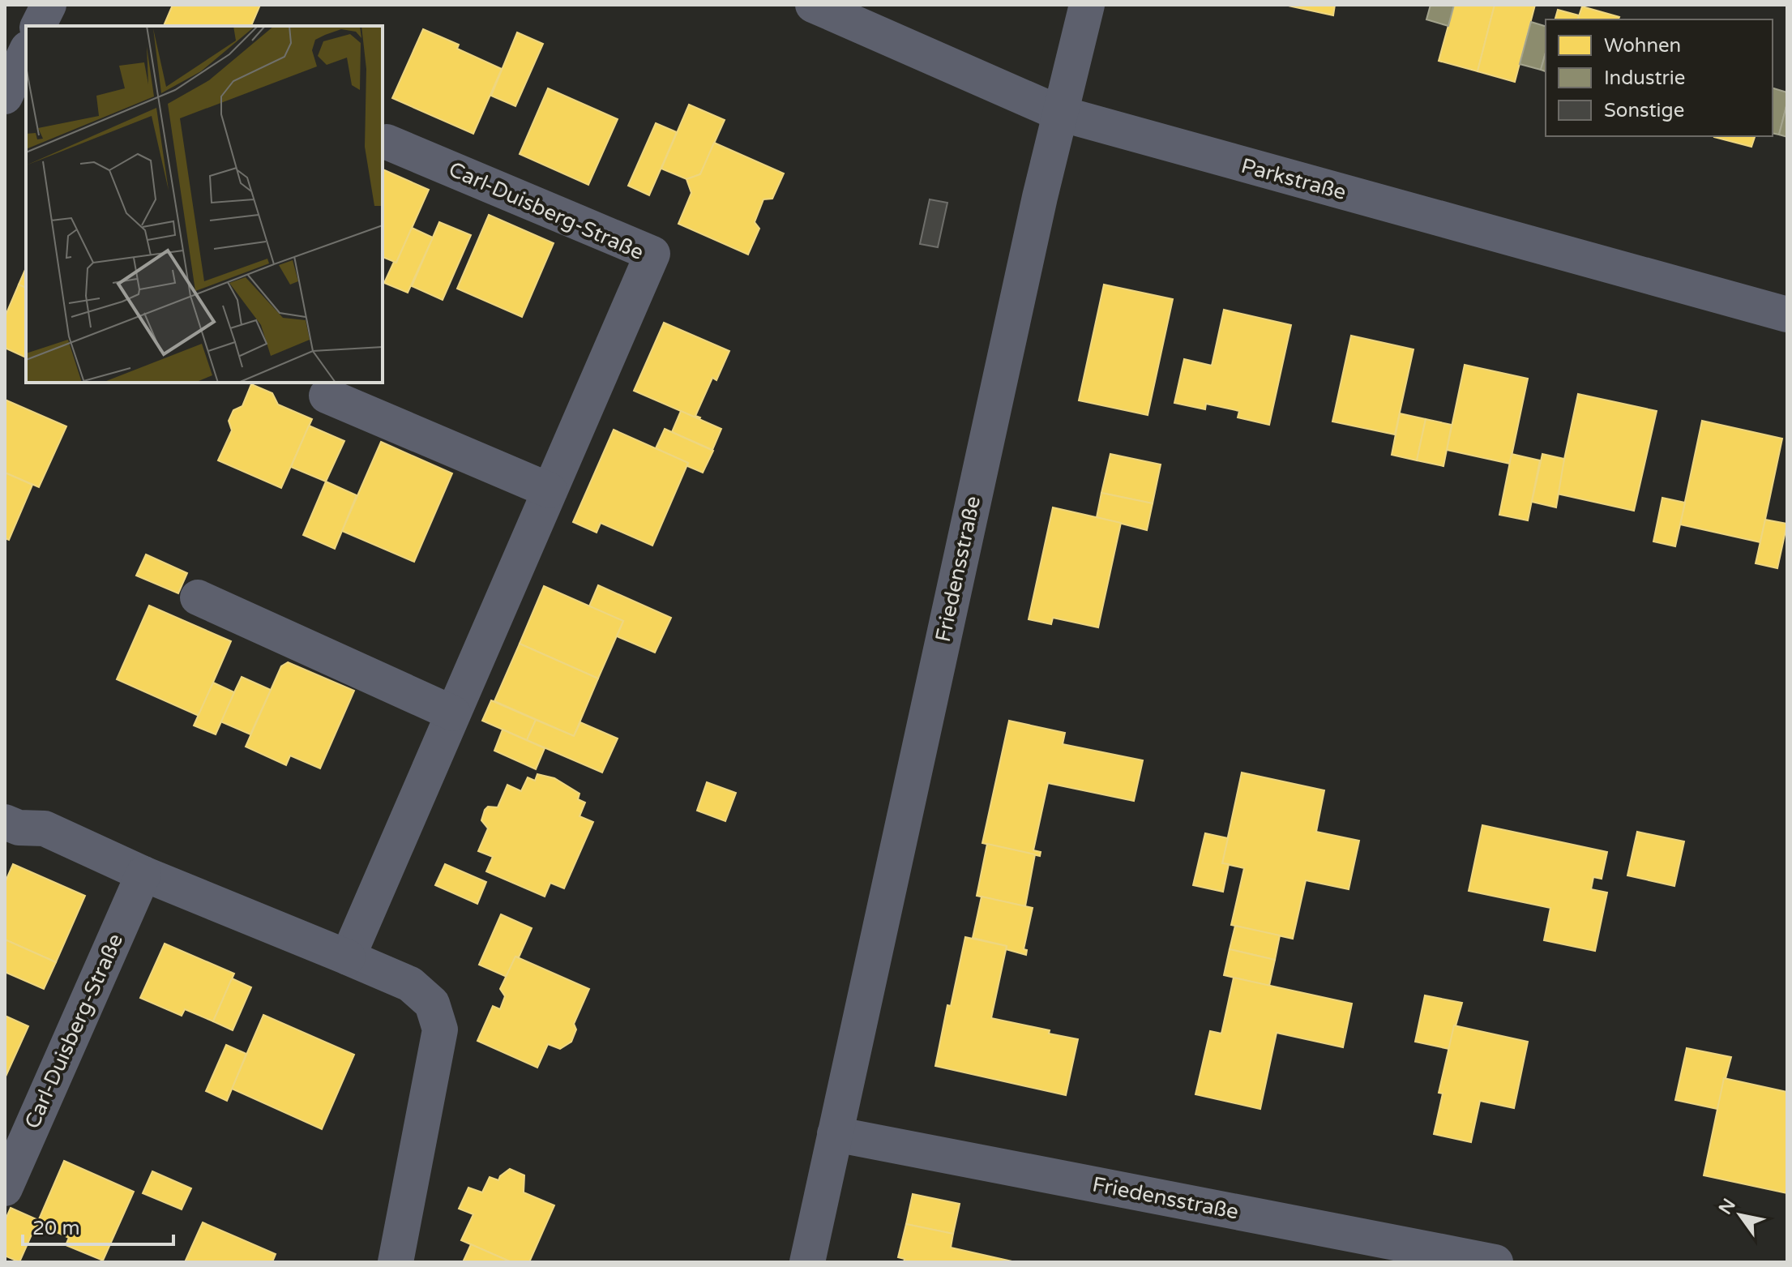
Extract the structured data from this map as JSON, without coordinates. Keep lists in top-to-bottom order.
{
  "streets": {
    "street": ["Parkstraße", "Carl-Duisberg-Straße", "Friedensstraße"]
  },
  "crossings": [
    ["Parkstraße", "Friedensstraße"]
  ],
  "legend": ["Wohnen", "Industrie", "Sonstige"],
  "scale_bar": "20 m",
  "north": "top left"
}
